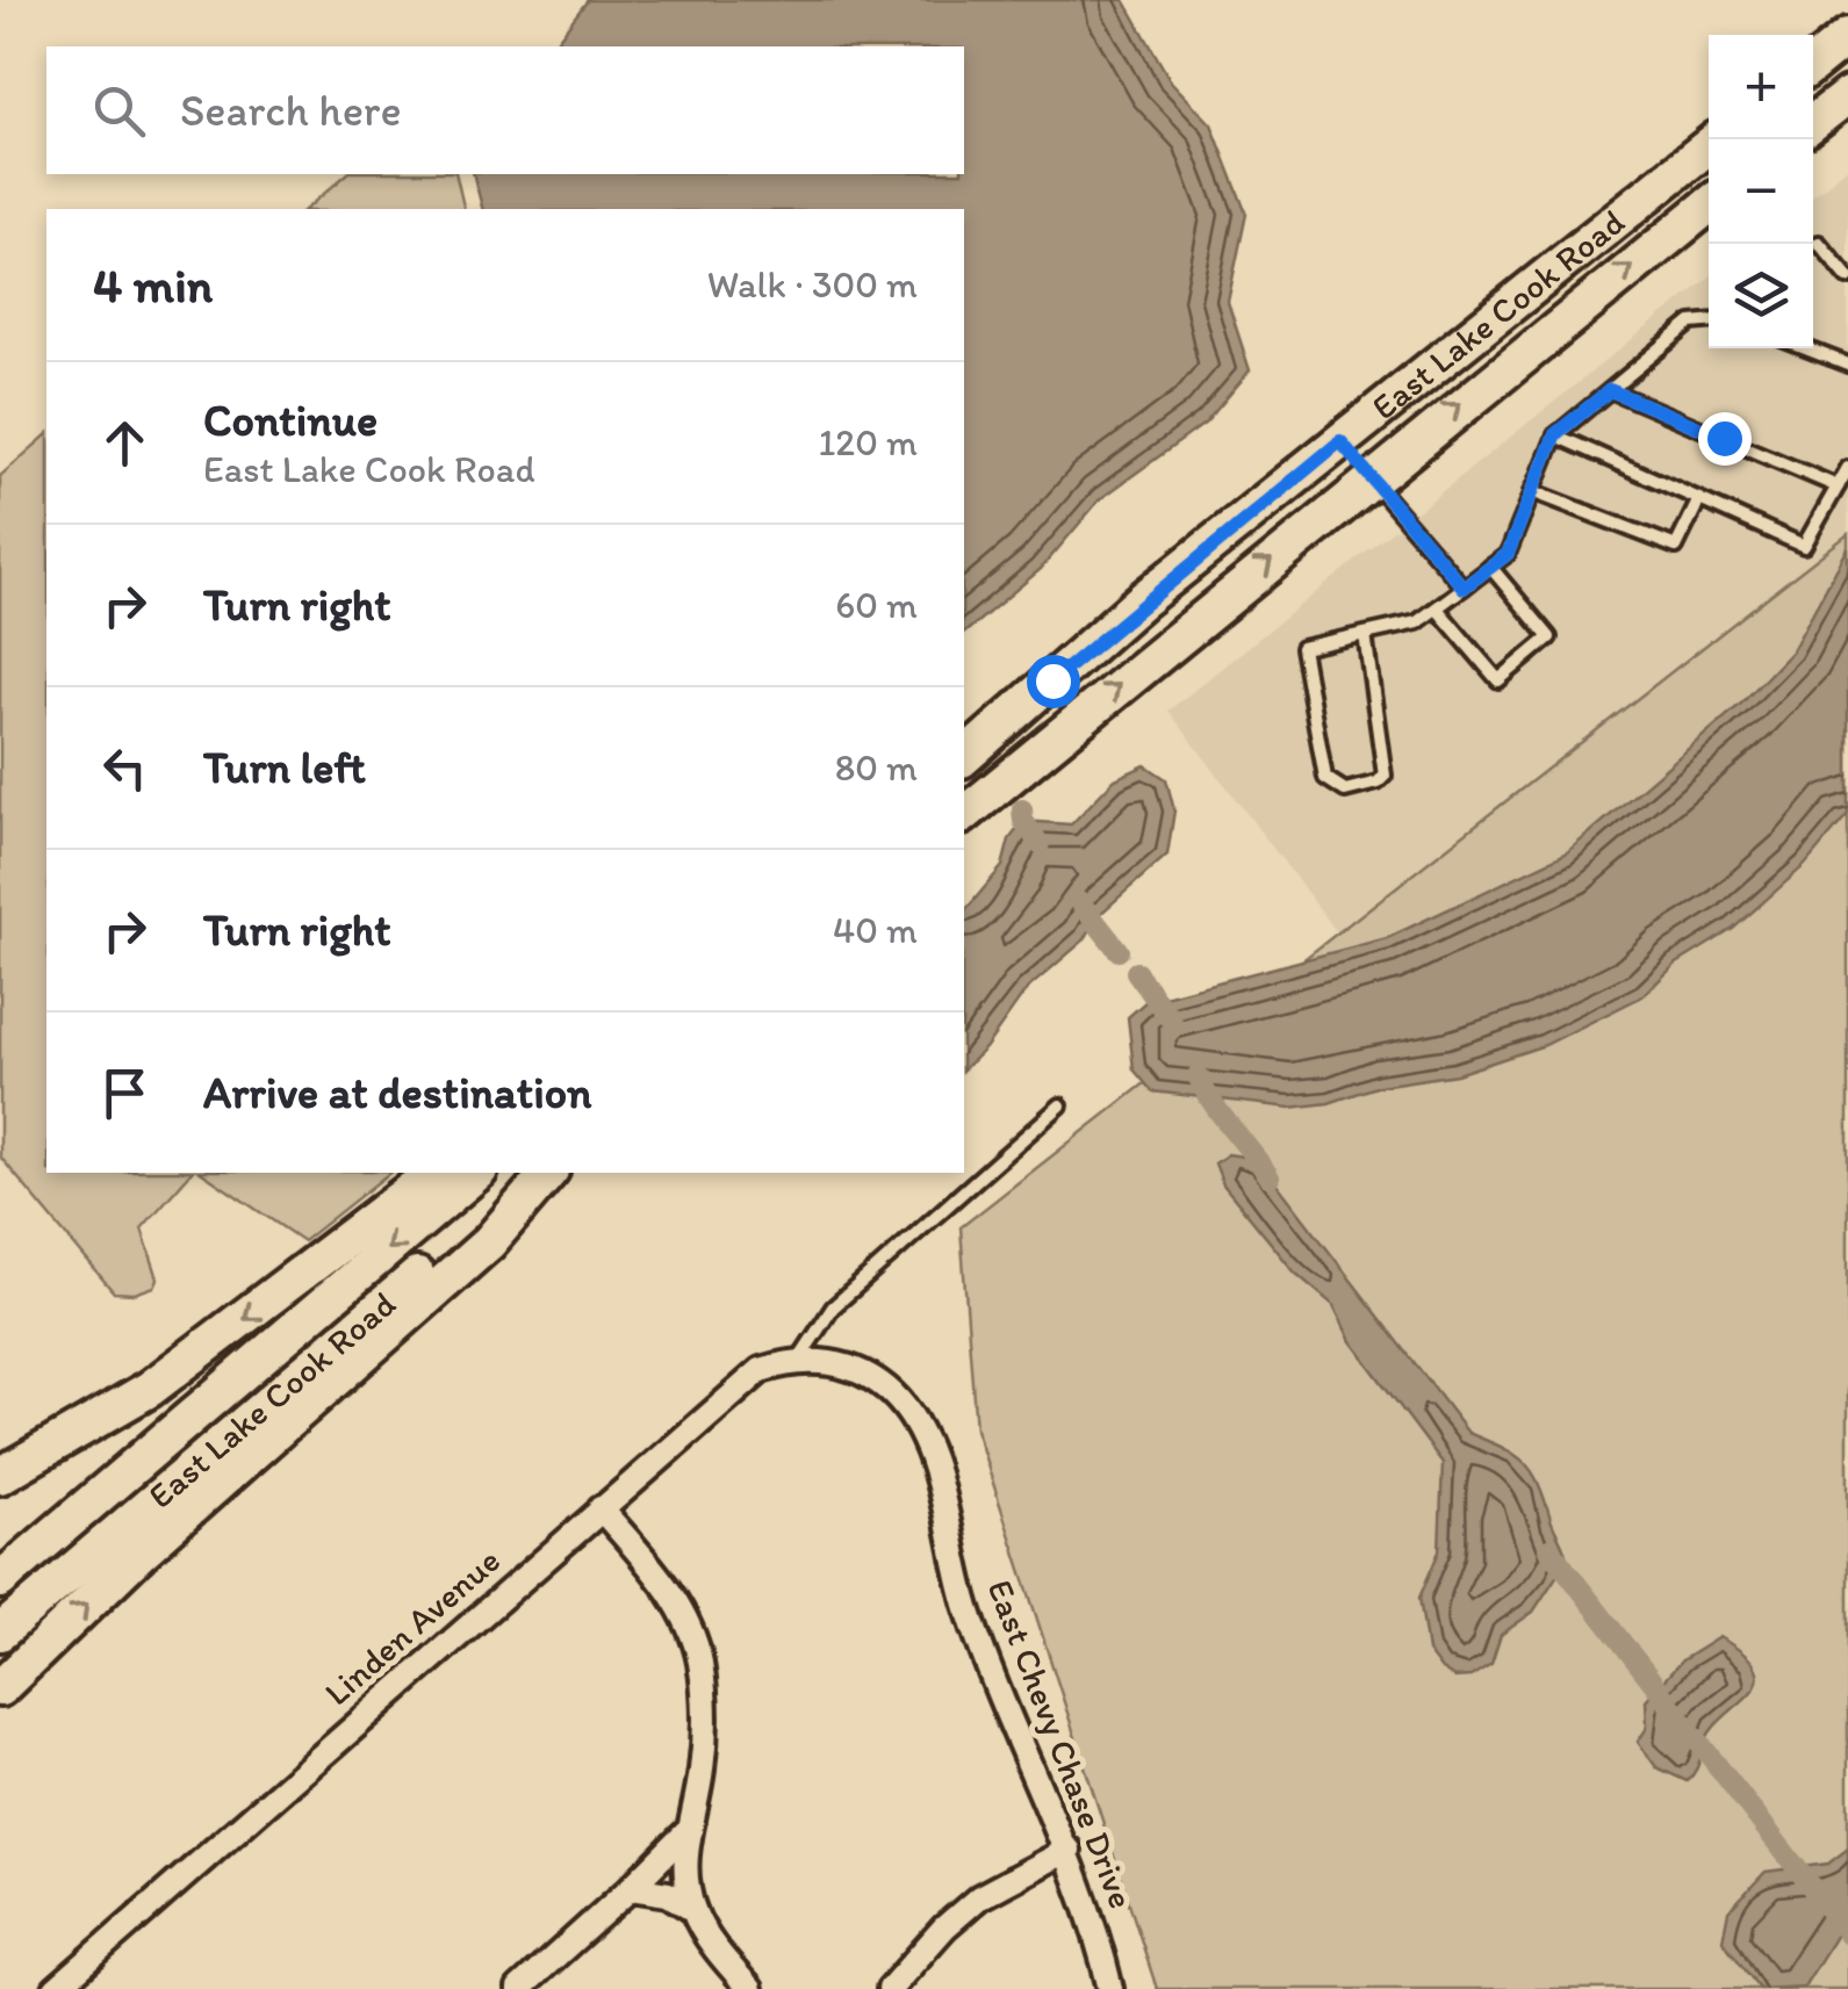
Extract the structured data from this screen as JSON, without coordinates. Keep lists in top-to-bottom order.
{
  "streets": {
    "main road": ["East Lake Cook Road"],
    "street": ["Linden Avenue", "East Chevy Chase Drive"]
  },
  "crossings": [
    ["Linden Avenue", "East Chevy Chase Drive"]
  ],
  "page": {
    "map_buttons": ["+", "−"],
    "search": "Search here",
    "heading": ["4 min", "Walk · 300 m"],
    "list": [
      ["Continue", "East Lake Cook Road", "120 m"],
      ["Turn right", "60 m"],
      ["Turn left", "80 m"],
      ["Turn right", "40 m"],
      "Arrive at destination"
    ]
  }
}
